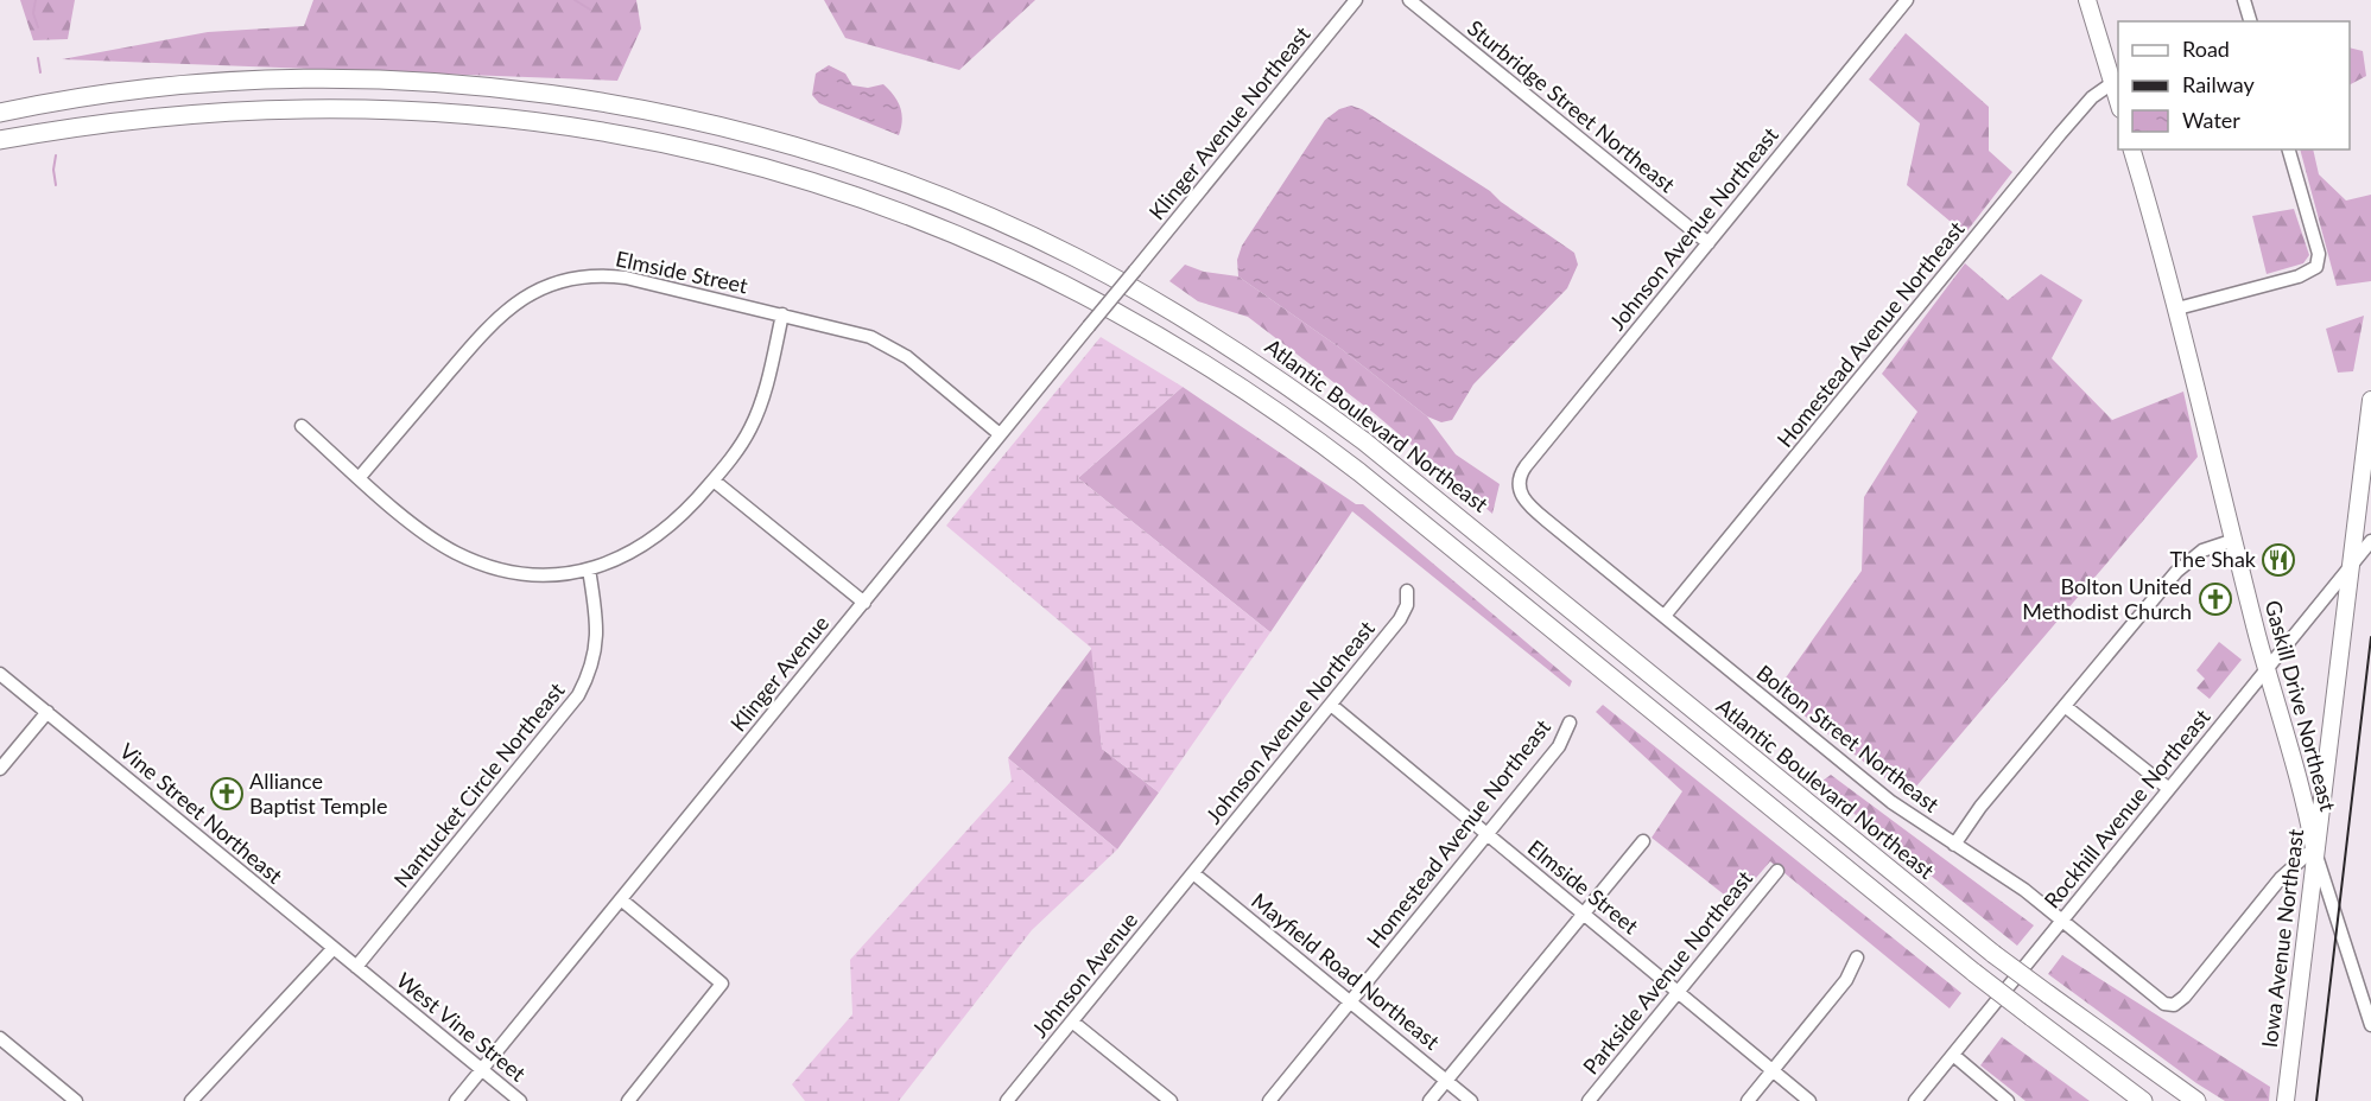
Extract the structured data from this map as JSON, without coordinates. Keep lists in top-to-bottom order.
{
  "streets": {
    "highway": ["Atlantic Boulevard Northeast"],
    "main road": ["Gaskill Drive Northeast", "Iowa Avenue Northeast"],
    "street": [
      "Sturbridge Street Northeast",
      "Klinger Avenue Northeast",
      "Johnson Avenue Northeast",
      "Elmside Street",
      "Homestead Avenue Northeast",
      "Klinger Avenue",
      "Bolton Street Northeast",
      "Nantucket Circle Northeast",
      "Rockhill Avenue Northeast",
      "Vine Street Northeast",
      "Mayfield Road Northeast",
      "Parkside Avenue Northeast",
      "Johnson Avenue",
      "West Vine Street"
    ]
  },
  "crossings": [
    ["Sturbridge Street Northeast", "Johnson Avenue Northeast"],
    ["Klinger Avenue Northeast", "Klinger Avenue"],
    ["Johnson Avenue Northeast", "Elmside Street"],
    ["Johnson Avenue Northeast", "Bolton Street Northeast"],
    ["Johnson Avenue Northeast", "Mayfield Road Northeast"],
    ["Johnson Avenue Northeast", "Johnson Avenue"],
    ["Elmside Street", "Homestead Avenue Northeast"],
    ["Elmside Street", "Klinger Avenue"],
    ["Elmside Street", "Parkside Avenue Northeast"],
    ["Homestead Avenue Northeast", "Bolton Street Northeast"],
    ["Homestead Avenue Northeast", "Mayfield Road Northeast"],
    ["Klinger Avenue", "West Vine Street"],
    ["Gaskill Drive Northeast", "Bolton Street Northeast"],
    ["Gaskill Drive Northeast", "Rockhill Avenue Northeast"],
    ["Gaskill Drive Northeast", "Iowa Avenue Northeast"],
    ["Bolton Street Northeast", "Rockhill Avenue Northeast"],
    ["Bolton Street Northeast", "Iowa Avenue Northeast"],
    ["Nantucket Circle Northeast", "Vine Street Northeast"],
    ["Rockhill Avenue Northeast", "Iowa Avenue Northeast"],
    ["Vine Street Northeast", "West Vine Street"],
    ["Mayfield Road Northeast", "Johnson Avenue"]
  ],
  "places": {
    "restaurant": ["The Shak"],
    "church": ["Bolton United Methodist Church", "Alliance Baptist Temple"]
  },
  "legend": ["Road", "Railway", "Water"]
}
